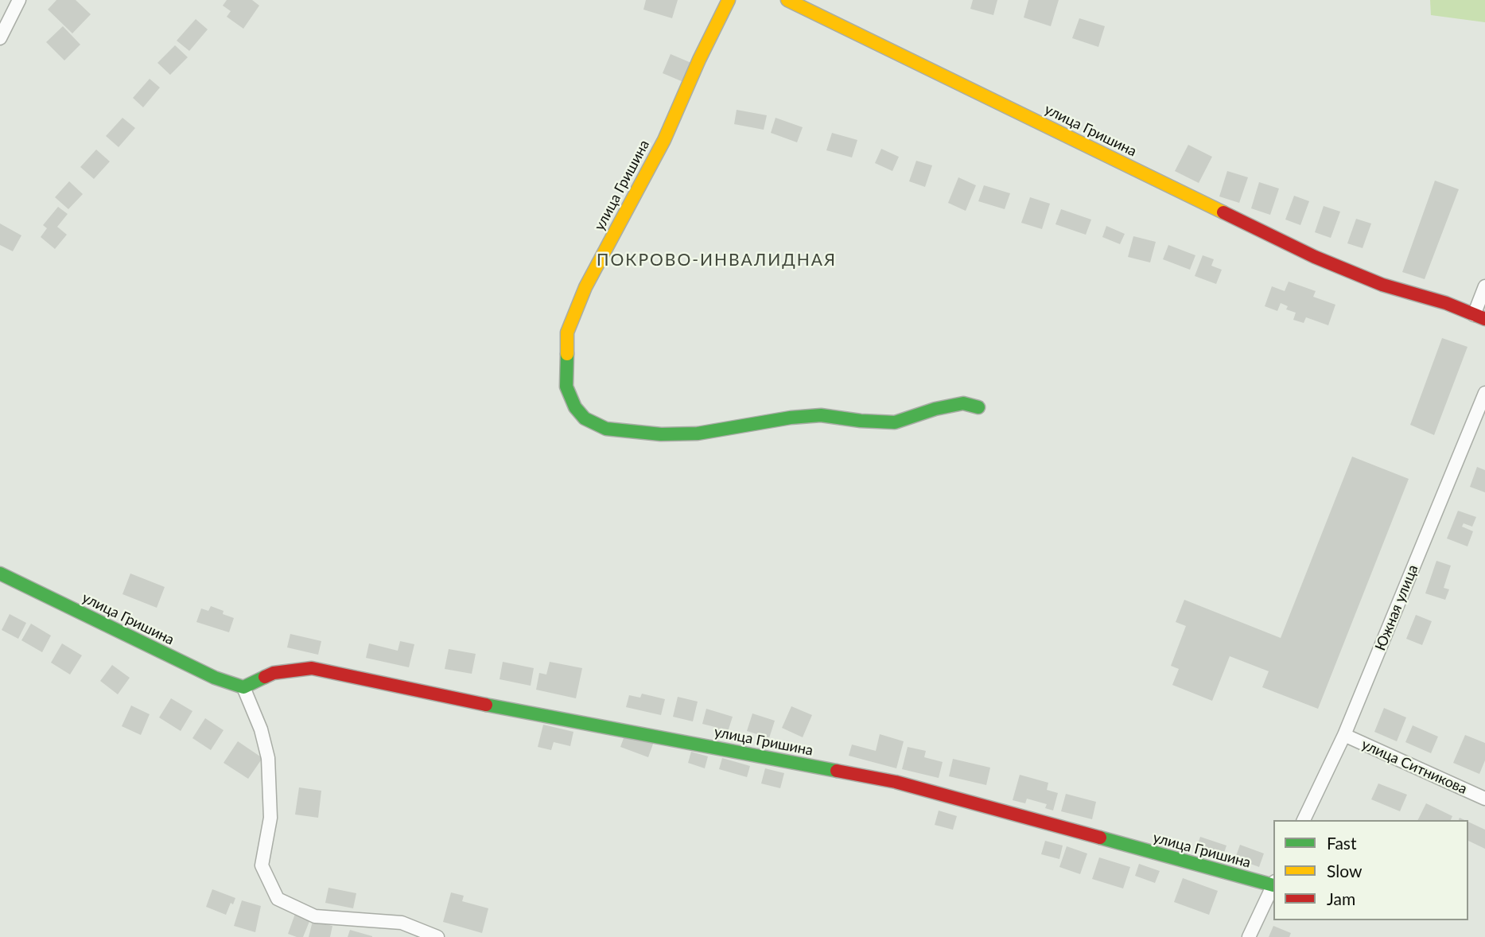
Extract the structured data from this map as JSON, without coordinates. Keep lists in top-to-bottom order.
{
  "streets": {
    "street": ["улица Гришина", "Южная улица", "улица Ситникова"]
  },
  "crossings": [
    ["Южная улица", "улица Ситникова"]
  ],
  "districts": ["ПОКРОВО-ИНВАЛИДНАЯ"],
  "legend": ["Fast", "Slow", "Jam"]
}
